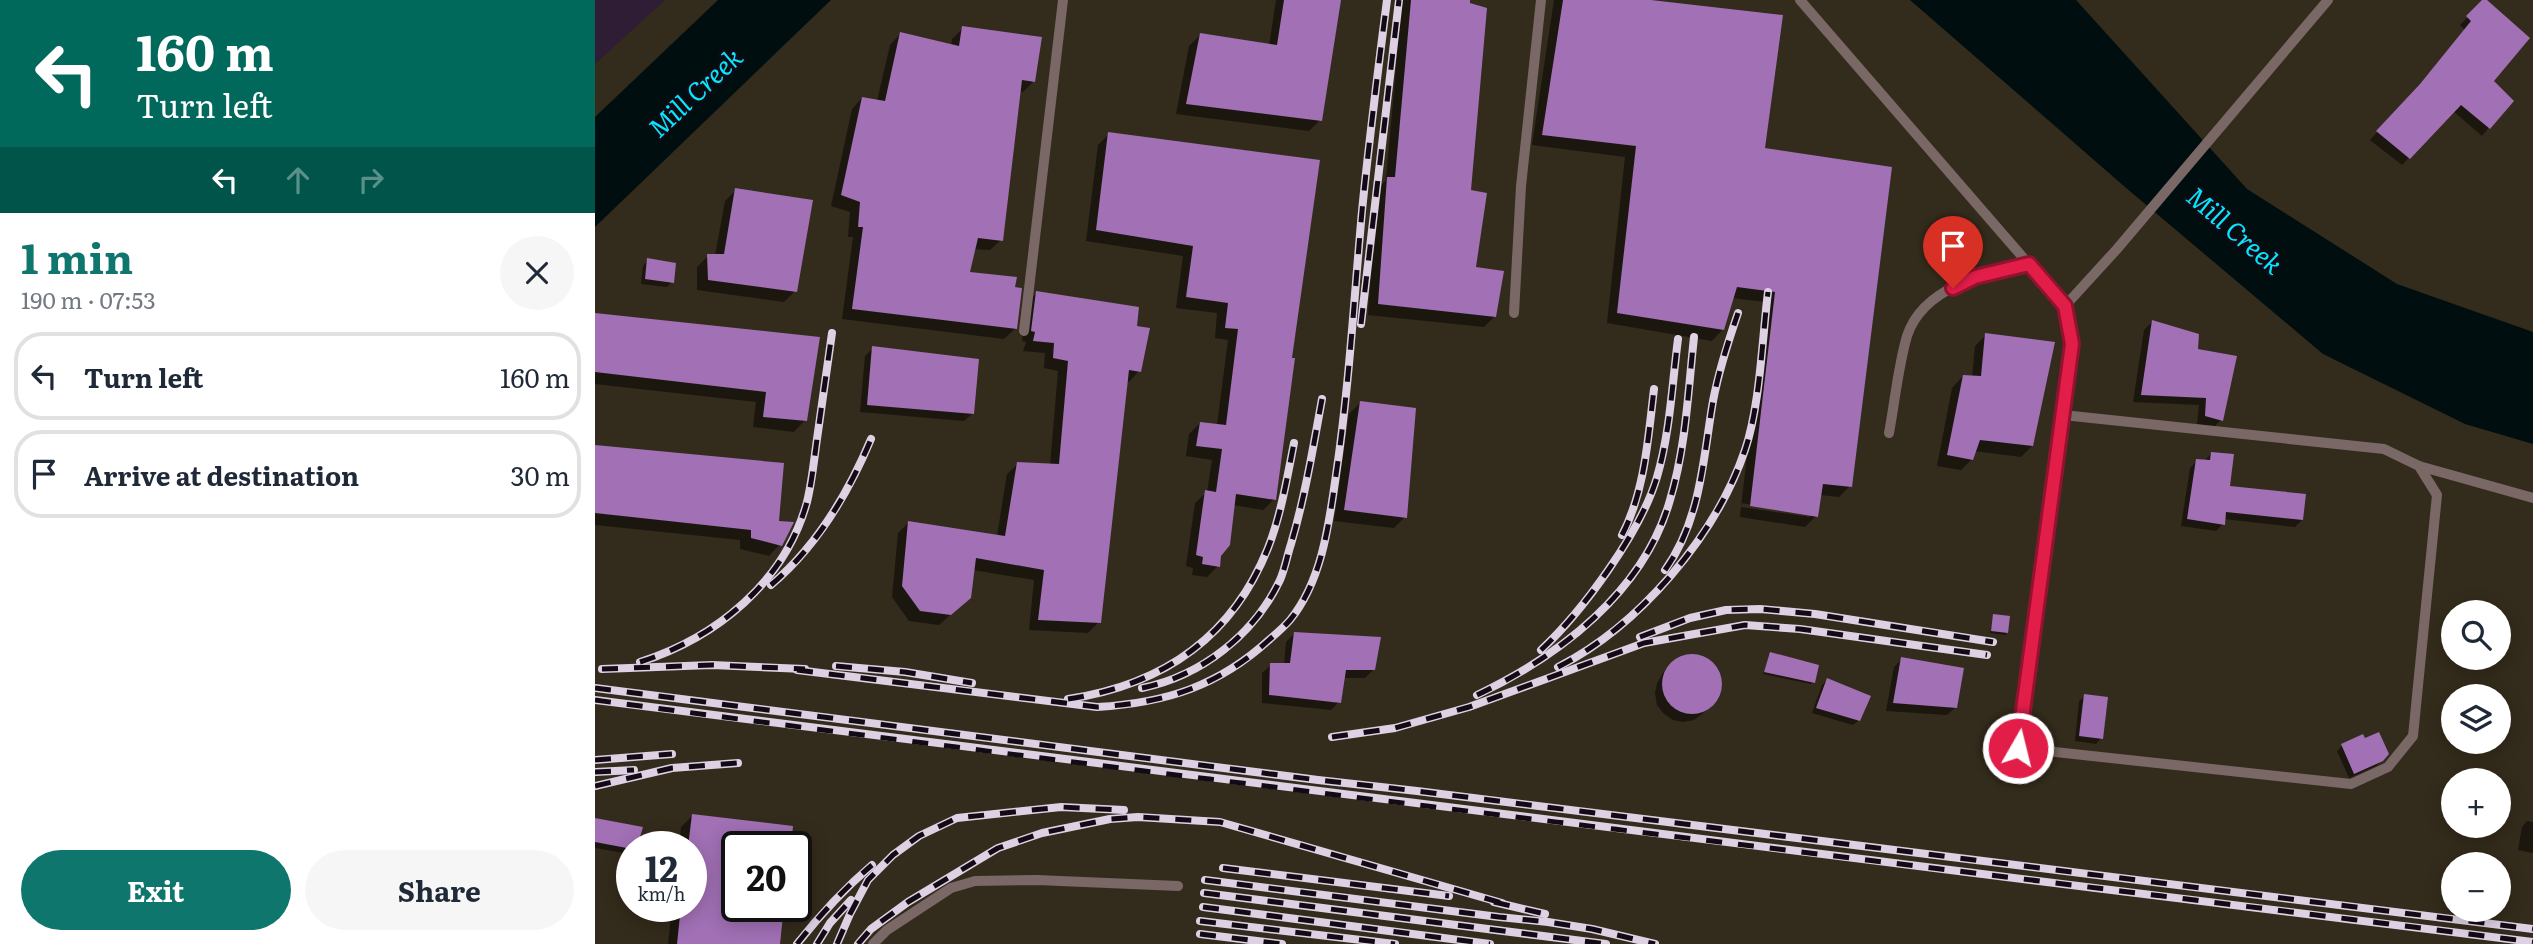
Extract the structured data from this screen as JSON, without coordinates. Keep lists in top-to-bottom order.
{
  "water": ["Mill Creek"],
  "page": {
    "turn": ["160 m", "Turn left"],
    "heading": ["1 min", "190 m · 07:53"],
    "list": [
      {
        "name": "Turn left",
        "value": "160 m"
      },
      {
        "name": "Arrive at destination",
        "value": "30 m"
      }
    ],
    "map_buttons": ["+", "−"],
    "speed": "12 km/h",
    "limit": "20",
    "buttons": ["Exit", "Share"]
  }
}
